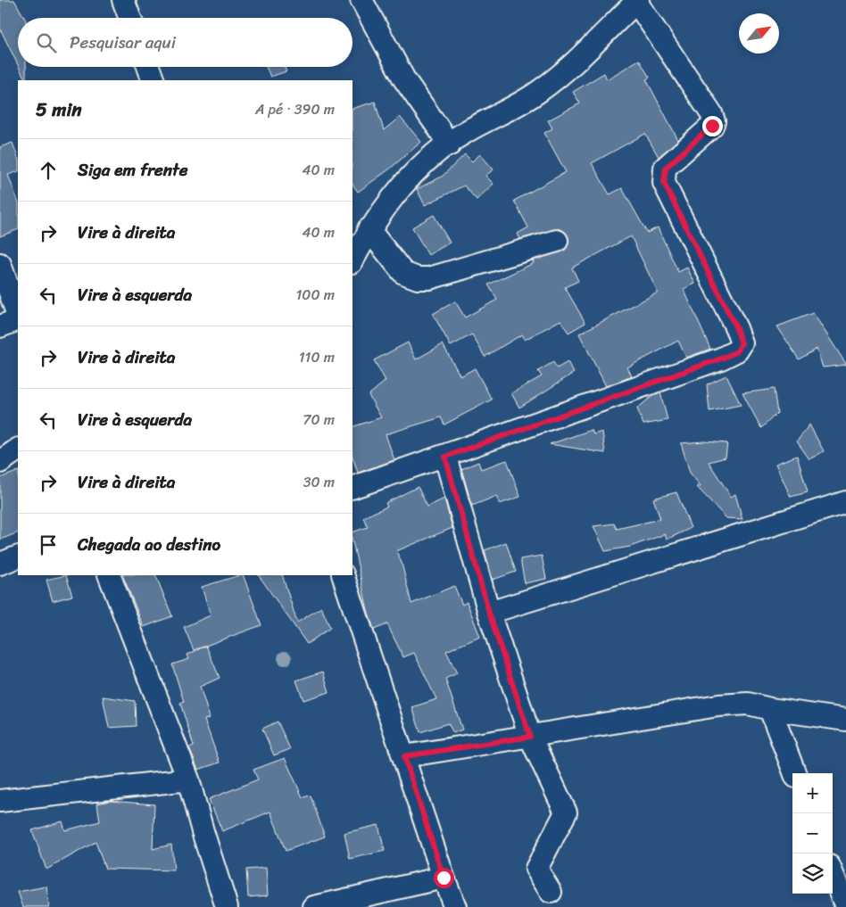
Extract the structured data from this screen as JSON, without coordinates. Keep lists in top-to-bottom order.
{
  "north": "top right",
  "page": {
    "search": "Pesquisar aqui",
    "heading": ["5 min", "A pé · 390 m"],
    "list": [
      ["Siga em frente", "40 m"],
      ["Vire à direita", "40 m"],
      ["Vire à esquerda", "100 m"],
      ["Vire à direita", "110 m"],
      ["Vire à esquerda", "70 m"],
      ["Vire à direita", "30 m"],
      "Chegada ao destino"
    ],
    "map_buttons": ["+", "−"]
  }
}
